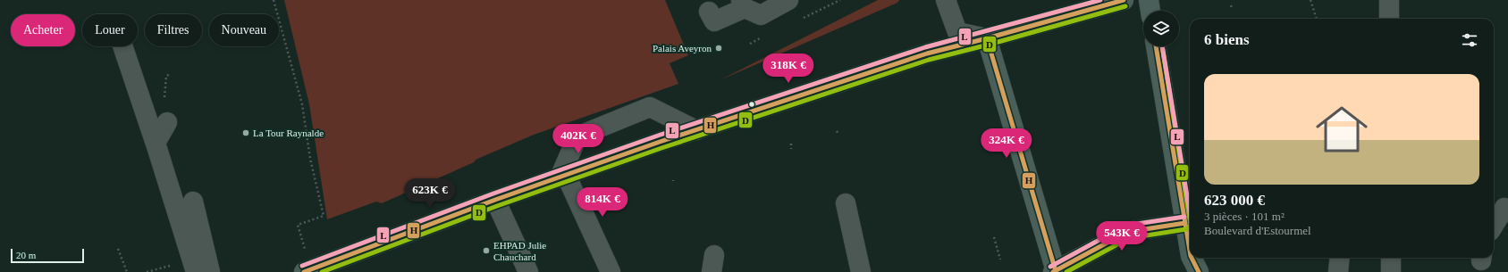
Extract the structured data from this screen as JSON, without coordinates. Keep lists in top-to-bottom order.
{
  "places": ["Palais Aveyron", "La Tour Raynalde", "EHPAD Julie Chauchard"],
  "lines": ["transit line H", "transit line L", "transit line D"],
  "scale_bar": "20 m",
  "page": {
    "chip": [
      "Acheter",
      "Louer",
      "Filtres",
      "Nouveau"
    ],
    "heading": "6 biens",
    "price": [
      "318K €",
      "402K €",
      "324K €",
      "623K €",
      "814K €",
      "543K €"
    ],
    "list": [
      {
        "name": "623 000 €",
        "note": "3 pièces · 101 m² · Boulevard d'Estourmel"
      }
    ],
    "scale": "20 m"
  }
}
